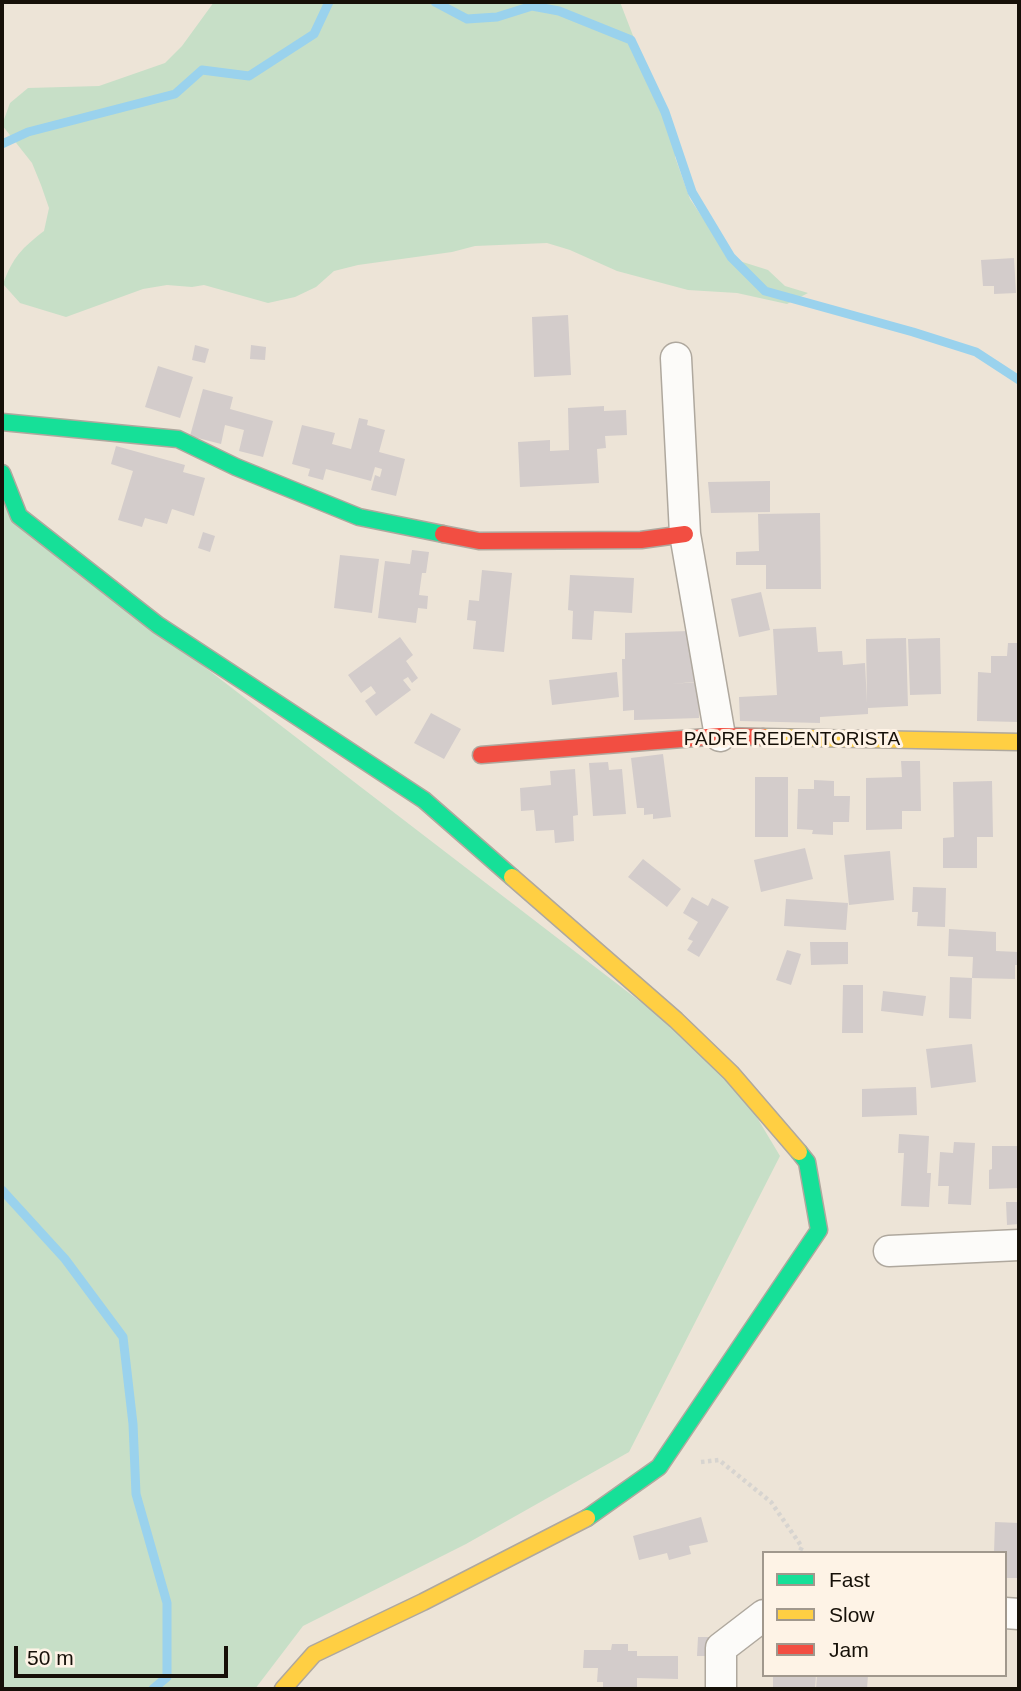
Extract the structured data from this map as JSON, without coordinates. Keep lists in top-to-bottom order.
{
  "streets": {
    "street": ["PADRE REDENTORISTA"]
  },
  "legend": ["Fast", "Slow", "Jam"],
  "scale_bar": "50 m"
}
